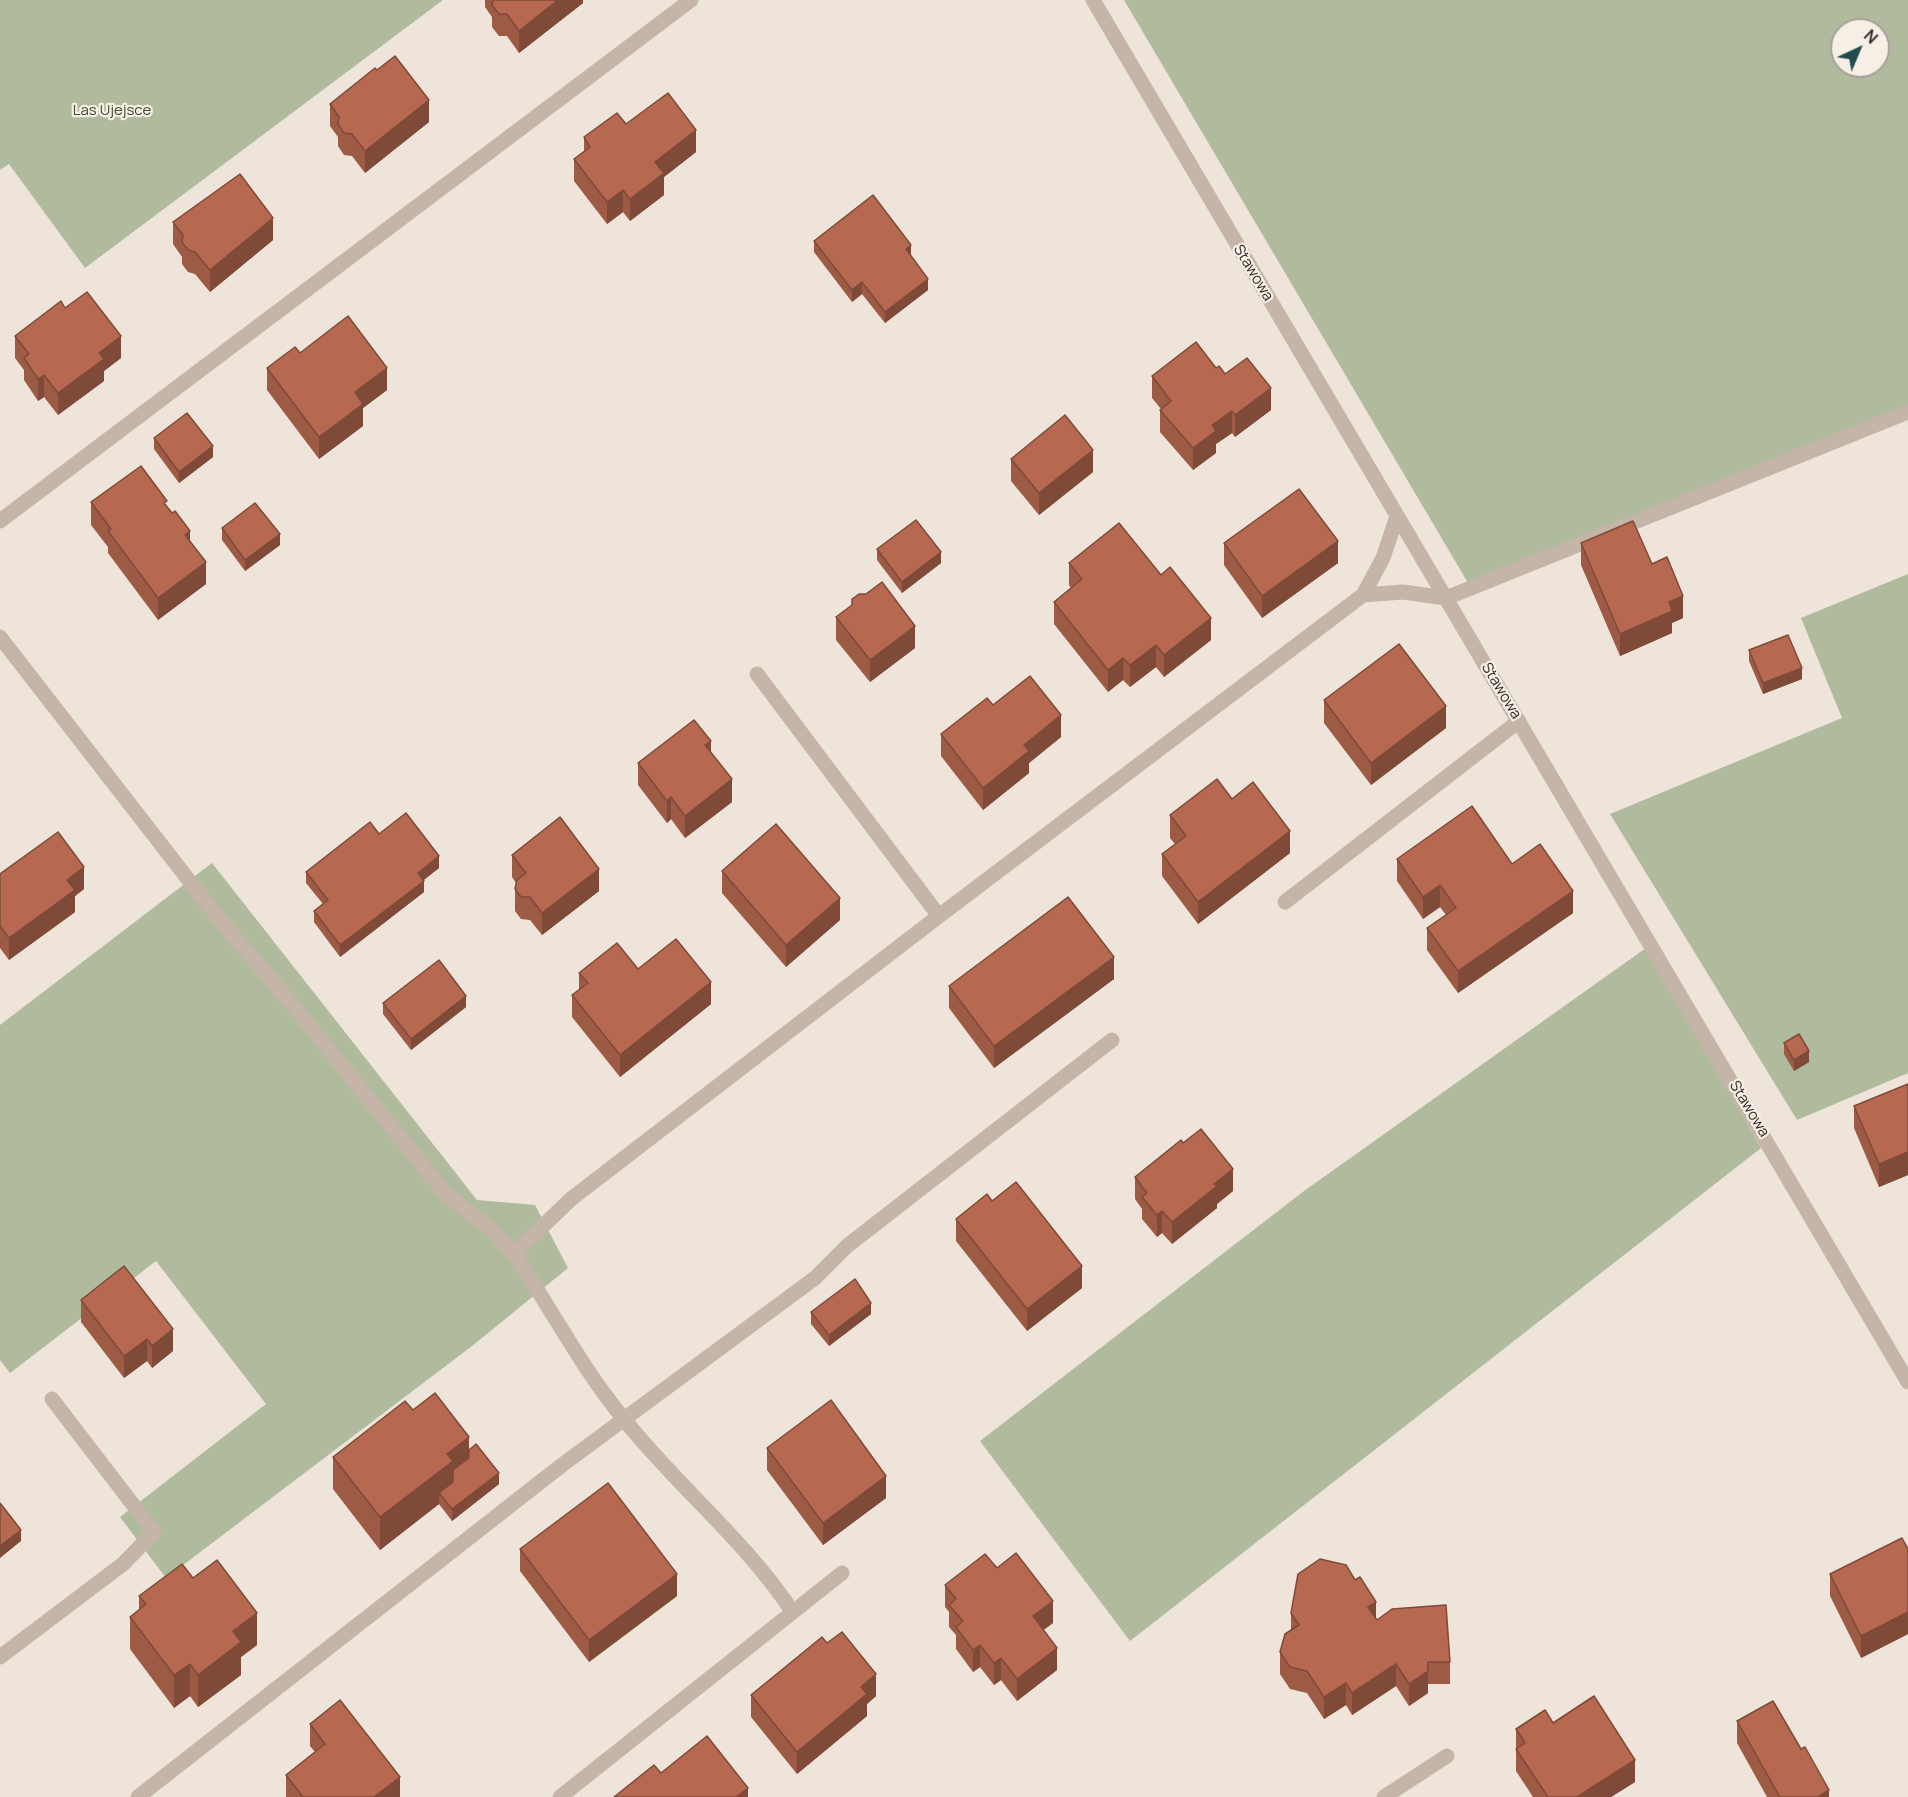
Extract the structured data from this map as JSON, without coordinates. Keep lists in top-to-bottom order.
{
  "streets": {
    "street": ["Stawowa"]
  },
  "parks": ["Las Ujejsce"],
  "north": "top right"
}
